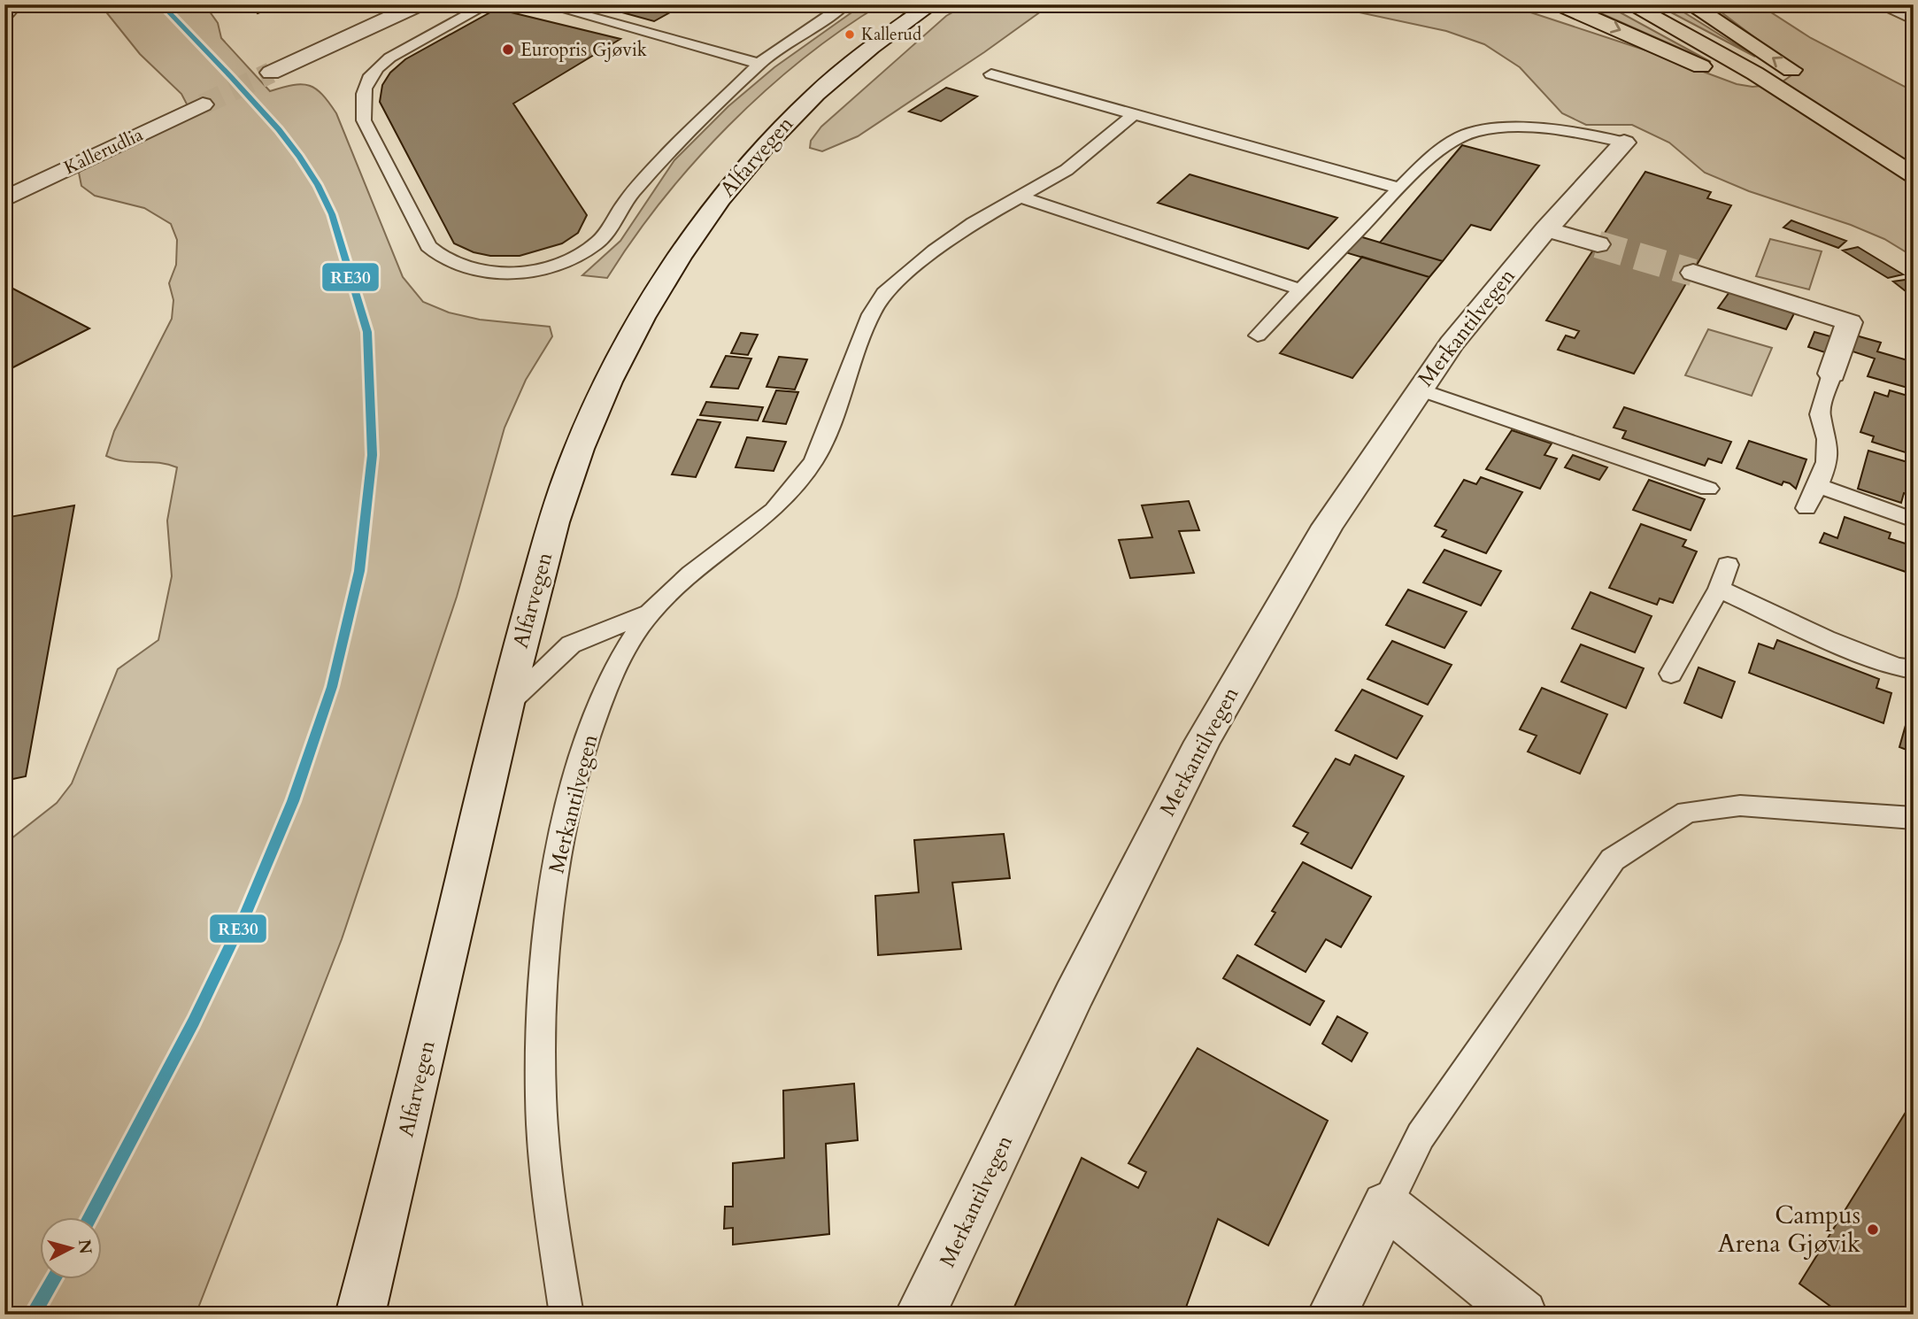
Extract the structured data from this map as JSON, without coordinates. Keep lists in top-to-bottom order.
{
  "streets": {
    "street": ["Kallerudlia", "Alfarvegen", "Merkantilvegen"]
  },
  "places": ["Kallerud", "Europris Gjøvik", "Campus Arena Gjøvik"],
  "lines": ["transit line RE30"],
  "north": "right"
}
